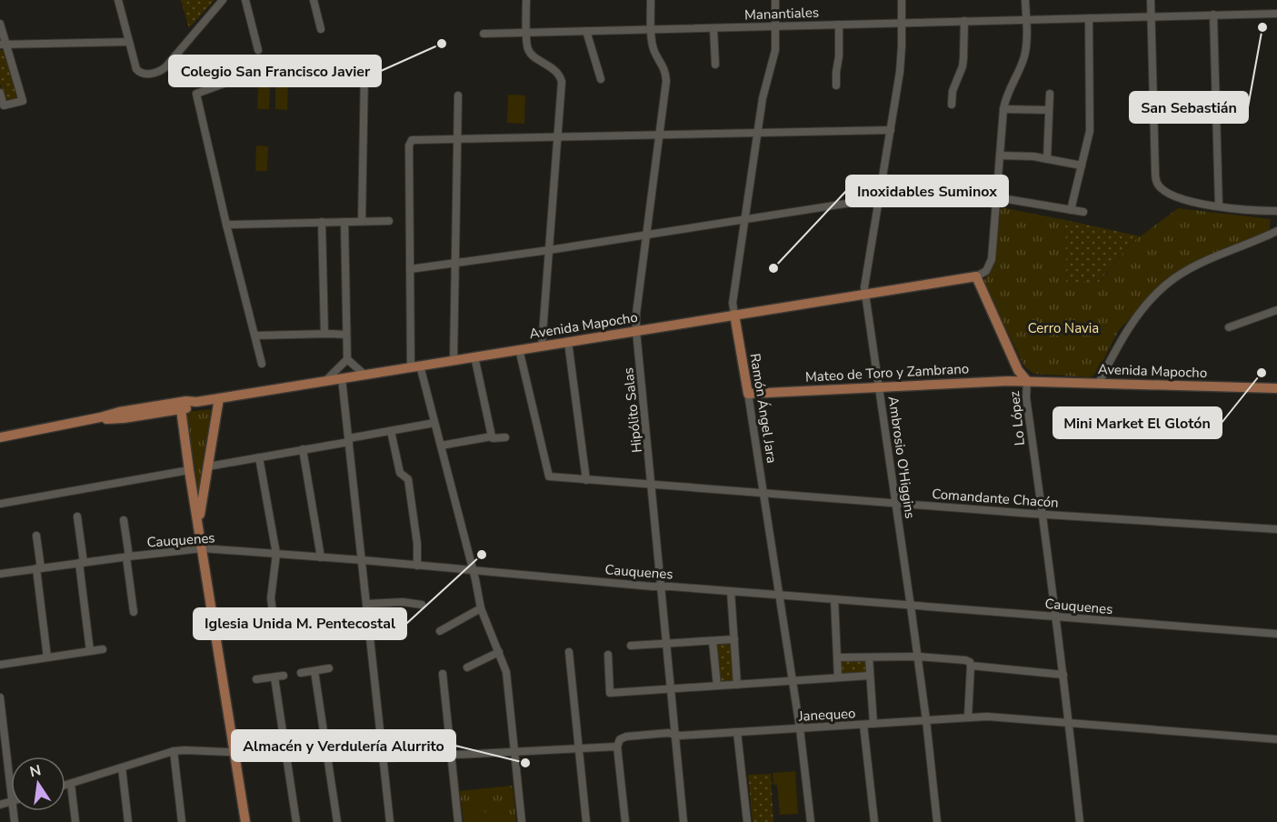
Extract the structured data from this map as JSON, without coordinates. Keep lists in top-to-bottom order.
{
  "streets": {
    "main road": [
      "Avenida Mapocho",
      "Mateo de Toro y Zambrano",
      "Ramón Ángel Jara",
      "Lo López"
    ],
    "street": [
      "Manantiales",
      "Hipólito Salas",
      "Ambrosio O'Higgins",
      "Comandante Chacón",
      "Cauquenes",
      "Janequeo"
    ]
  },
  "crossings": [
    ["Manantiales", "Ramón Ángel Jara"],
    ["Manantiales", "Hipólito Salas"],
    ["Manantiales", "Ambrosio O'Higgins"],
    ["Avenida Mapocho", "Mateo de Toro y Zambrano"],
    ["Avenida Mapocho", "Ramón Ángel Jara"],
    ["Avenida Mapocho", "Hipólito Salas"],
    ["Avenida Mapocho", "Lo López"],
    ["Avenida Mapocho", "Ambrosio O'Higgins"],
    ["Avenida Mapocho", "Comandante Chacón"],
    ["Mateo de Toro y Zambrano", "Ramón Ángel Jara"],
    ["Mateo de Toro y Zambrano", "Lo López"],
    ["Mateo de Toro y Zambrano", "Ambrosio O'Higgins"],
    ["Ramón Ángel Jara", "Comandante Chacón"],
    ["Ramón Ángel Jara", "Cauquenes"],
    ["Ramón Ángel Jara", "Janequeo"],
    ["Hipólito Salas", "Comandante Chacón"],
    ["Hipólito Salas", "Cauquenes"],
    ["Hipólito Salas", "Janequeo"],
    ["Lo López", "Comandante Chacón"],
    ["Lo López", "Cauquenes"],
    ["Lo López", "Janequeo"],
    ["Ambrosio O'Higgins", "Comandante Chacón"],
    ["Ambrosio O'Higgins", "Cauquenes"],
    ["Ambrosio O'Higgins", "Janequeo"]
  ],
  "parks": ["Cerro Navia"],
  "places": [
    "San Sebastián",
    "Colegio San Francisco Javier",
    "Inoxidables Suminox",
    "Mini Market El Glotón",
    "Iglesia Unida M. Pentecostal",
    "Almacén y Verdulería Alurrito"
  ],
  "north": "top"
}
